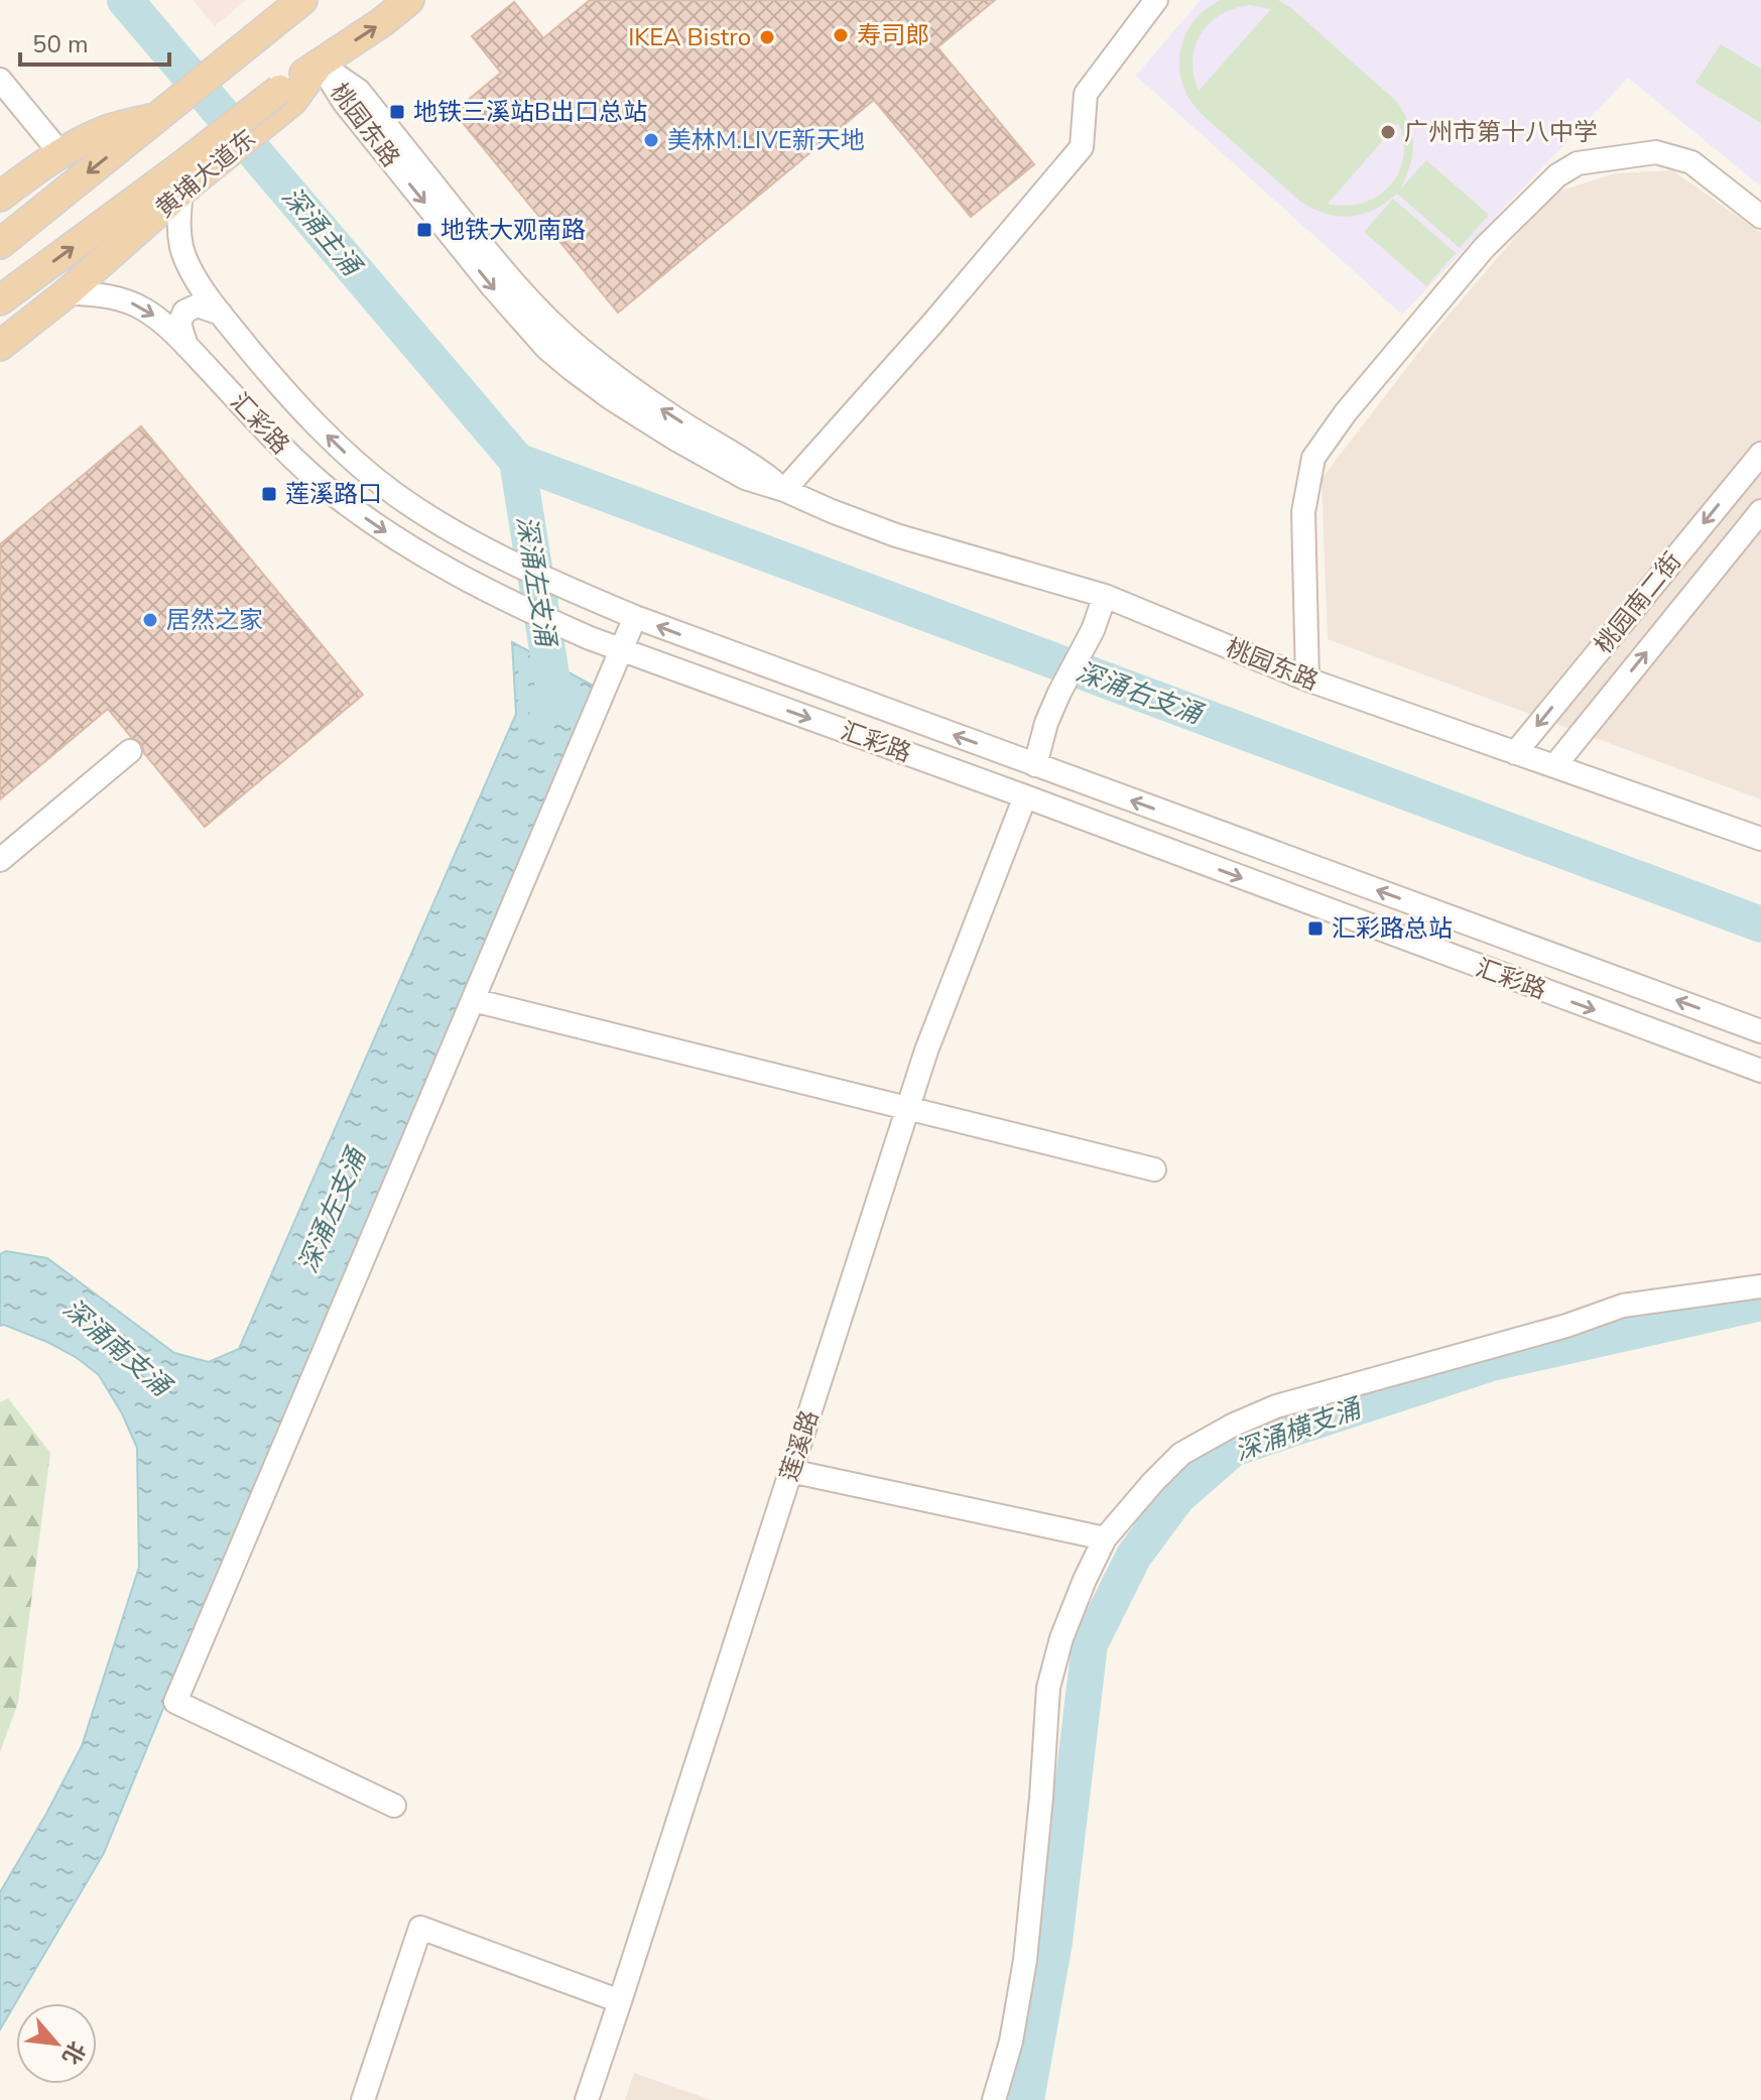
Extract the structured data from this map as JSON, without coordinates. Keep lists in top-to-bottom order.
{
  "streets": {
    "main road": ["黄埔大道东"],
    "street": [
      "桃园东路",
      "汇彩路",
      "桃园南二街",
      "莲溪路"
    ]
  },
  "crossings": [
    ["桃园东路", "桃园南二街"],
    ["黄埔大道东", "汇彩路"],
    ["汇彩路", "莲溪路"]
  ],
  "water": [
    "深涌主涌",
    "深涌左支涌",
    "深涌右支涌",
    "深涌南支涌",
    "深涌横支涌"
  ],
  "places": {
    "other": [
      "寿司郎",
      "IKEA Bistro",
      "广州市第十八中学",
      "美林M.LIVE新天地",
      "居然之家"
    ],
    "transit": [
      "地铁三溪站B出口总站",
      "地铁大观南路",
      "莲溪路口",
      "汇彩路总站"
    ]
  },
  "scale_bar": "50 m",
  "north": "bottom right"
}
